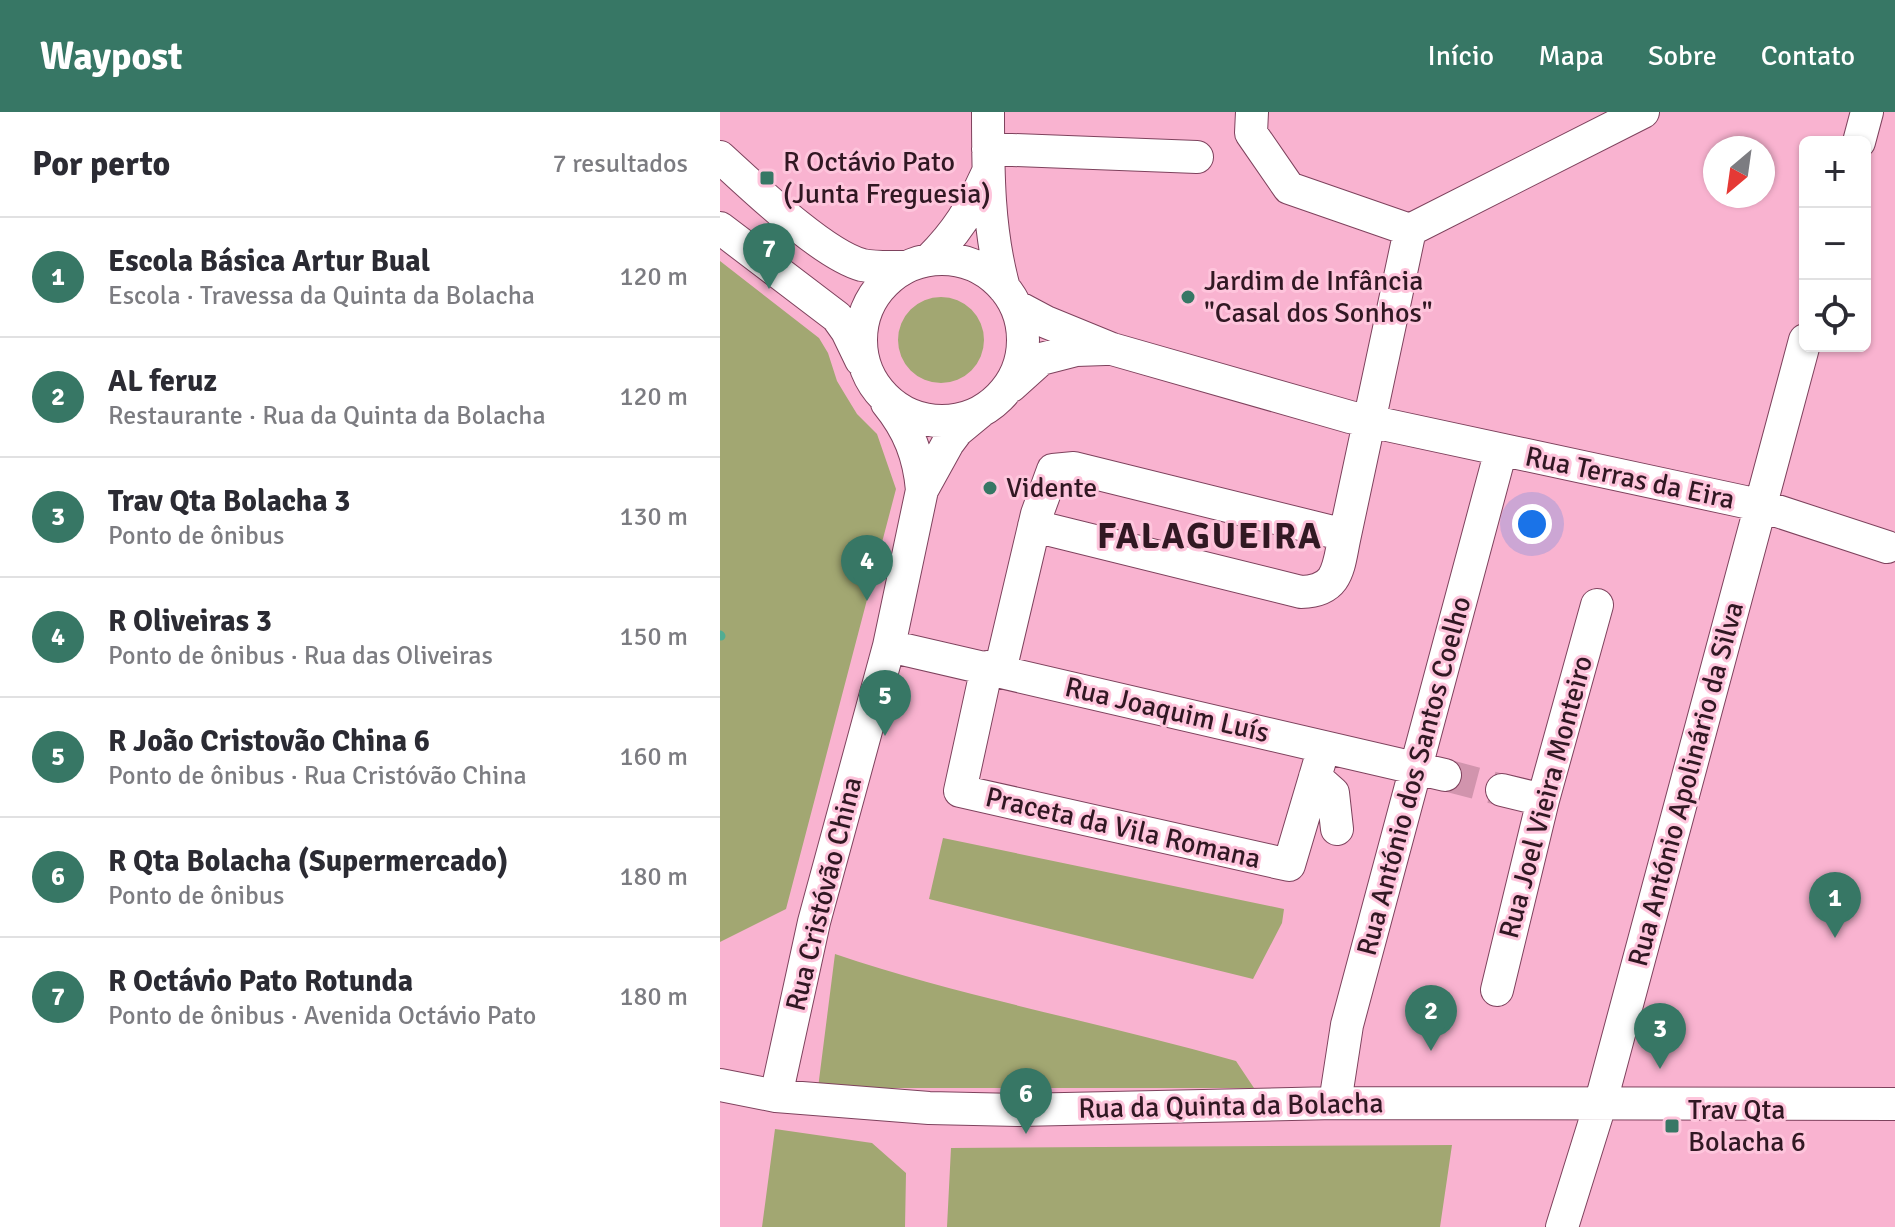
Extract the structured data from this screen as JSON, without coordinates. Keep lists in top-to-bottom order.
{
  "streets": {
    "street": [
      "Rua Terras da Eira",
      "Rua Joaquim Luís",
      "Rua António dos Santos Coelho",
      "Rua António Apolinário da Silva",
      "Rua Joel Vieira Monteiro",
      "Praceta da Vila Romana",
      "Rua Cristóvão China",
      "Rua da Quinta da Bolacha"
    ]
  },
  "crossings": [
    ["Rua Terras da Eira", "Rua António dos Santos Coelho"],
    ["Rua Terras da Eira", "Rua António Apolinário da Silva"],
    ["Rua Joaquim Luís", "Rua António dos Santos Coelho"],
    ["Rua Joaquim Luís", "Praceta da Vila Romana"],
    ["Rua Joaquim Luís", "Rua Cristóvão China"],
    ["Rua António dos Santos Coelho", "Rua da Quinta da Bolacha"],
    ["Rua António Apolinário da Silva", "Rua da Quinta da Bolacha"],
    ["Rua Cristóvão China", "Rua da Quinta da Bolacha"]
  ],
  "districts": ["FALAGUEIRA"],
  "places": {
    "transit": ["R Octávio Pato (Junta Freguesia)", "Trav Qta Bolacha 6"],
    "other": ["Jardim de Infância \"Casal dos Sonhos\"", "Vidente"]
  },
  "north": "bottom left",
  "page": {
    "header": "Waypost",
    "nav": [
      "Início",
      "Mapa",
      "Sobre",
      "Contato"
    ],
    "heading": ["Por perto", "7 resultados"],
    "map_buttons": ["+", "−"],
    "list": [
      {
        "mark": "1",
        "name": "Escola Básica Artur Bual",
        "note": "Escola · Travessa da Quinta da Bolacha",
        "value": "120 m"
      },
      {
        "mark": "2",
        "name": "AL feruz",
        "note": "Restaurante · Rua da Quinta da Bolacha",
        "value": "120 m"
      },
      {
        "mark": "3",
        "name": "Trav Qta Bolacha 3",
        "note": "Ponto de ônibus",
        "value": "130 m"
      },
      {
        "mark": "4",
        "name": "R Oliveiras 3",
        "note": "Ponto de ônibus · Rua das Oliveiras",
        "value": "150 m"
      },
      {
        "mark": "5",
        "name": "R João Cristovão China 6",
        "note": "Ponto de ônibus · Rua Cristóvão China",
        "value": "160 m"
      },
      {
        "mark": "6",
        "name": "R Qta Bolacha (Supermercado)",
        "note": "Ponto de ônibus",
        "value": "180 m"
      },
      {
        "mark": "7",
        "name": "R Octávio Pato Rotunda",
        "note": "Ponto de ônibus · Avenida Octávio Pato",
        "value": "180 m"
      }
    ],
    "pins": [
      "7",
      "4",
      "5",
      "1",
      "2",
      "3",
      "6"
    ]
  }
}
